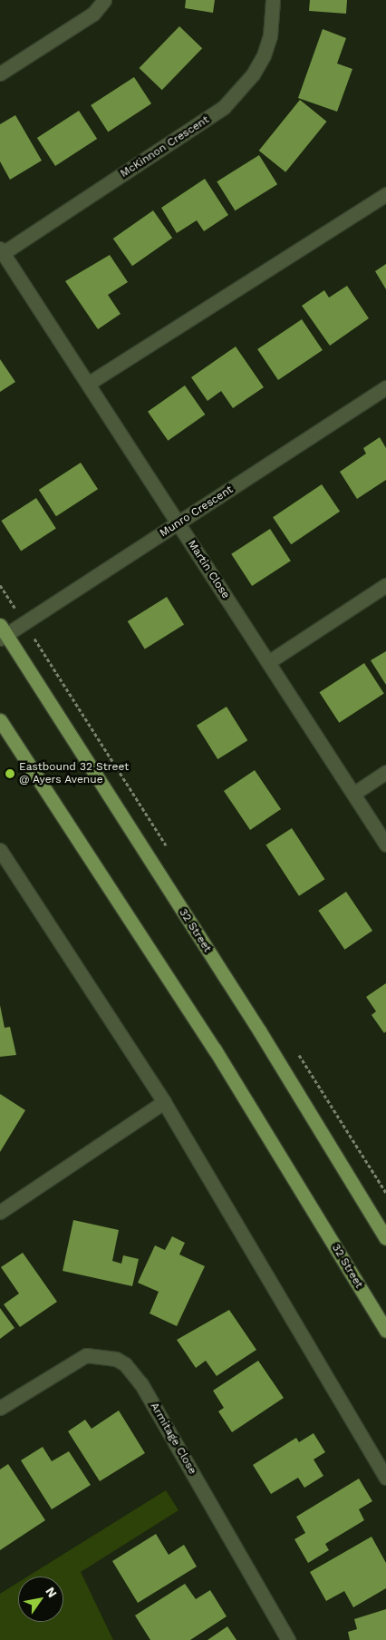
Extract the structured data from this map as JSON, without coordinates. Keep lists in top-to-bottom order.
{
  "streets": {
    "main road": ["32 Street"],
    "street": [
      "McKinnon Crescent",
      "Munro Crescent",
      "Martin Close",
      "Armitage Close"
    ]
  },
  "crossings": [
    ["McKinnon Crescent", "Martin Close"],
    ["Munro Crescent", "Martin Close"],
    ["Munro Crescent", "32 Street"]
  ],
  "places": ["Eastbound 32 Street @ Ayers Avenue"],
  "north": "top right"
}
